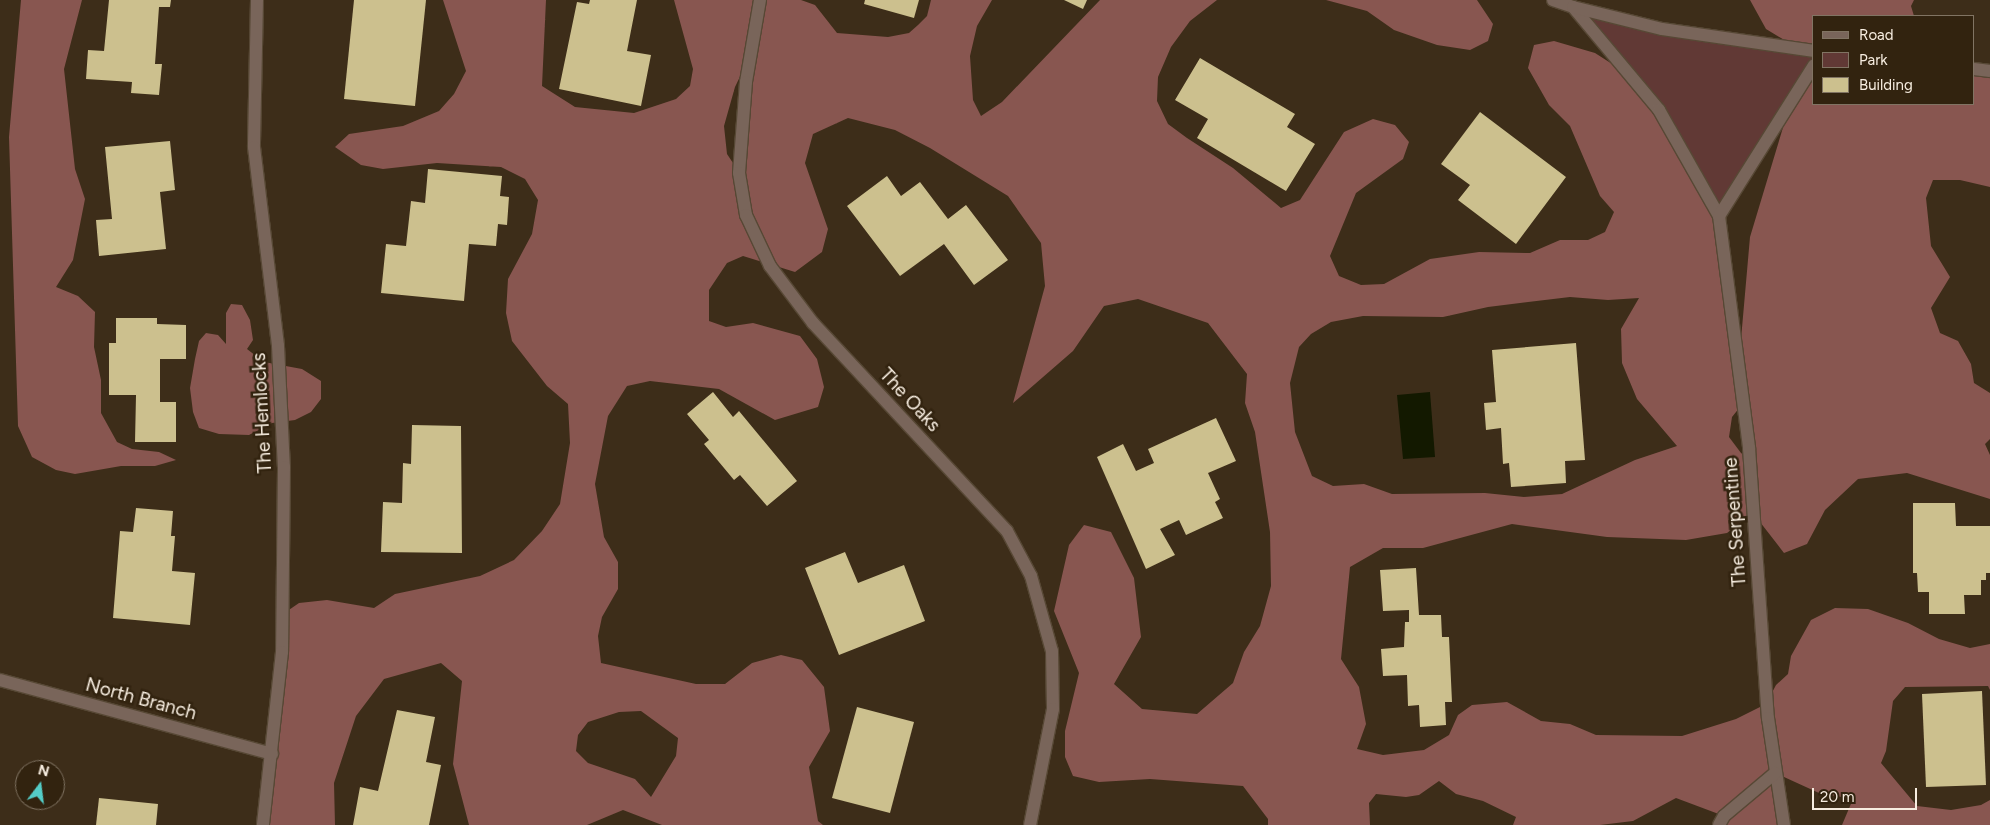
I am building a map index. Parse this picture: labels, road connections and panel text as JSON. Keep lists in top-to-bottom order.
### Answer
{
  "streets": {
    "street": [
      "The Oaks",
      "The Hemlocks",
      "The Serpentine",
      "North Branch"
    ]
  },
  "crossings": [
    ["The Hemlocks", "North Branch"]
  ],
  "legend": ["Road", "Park", "Building"],
  "scale_bar": "20 m",
  "north": "top"
}
